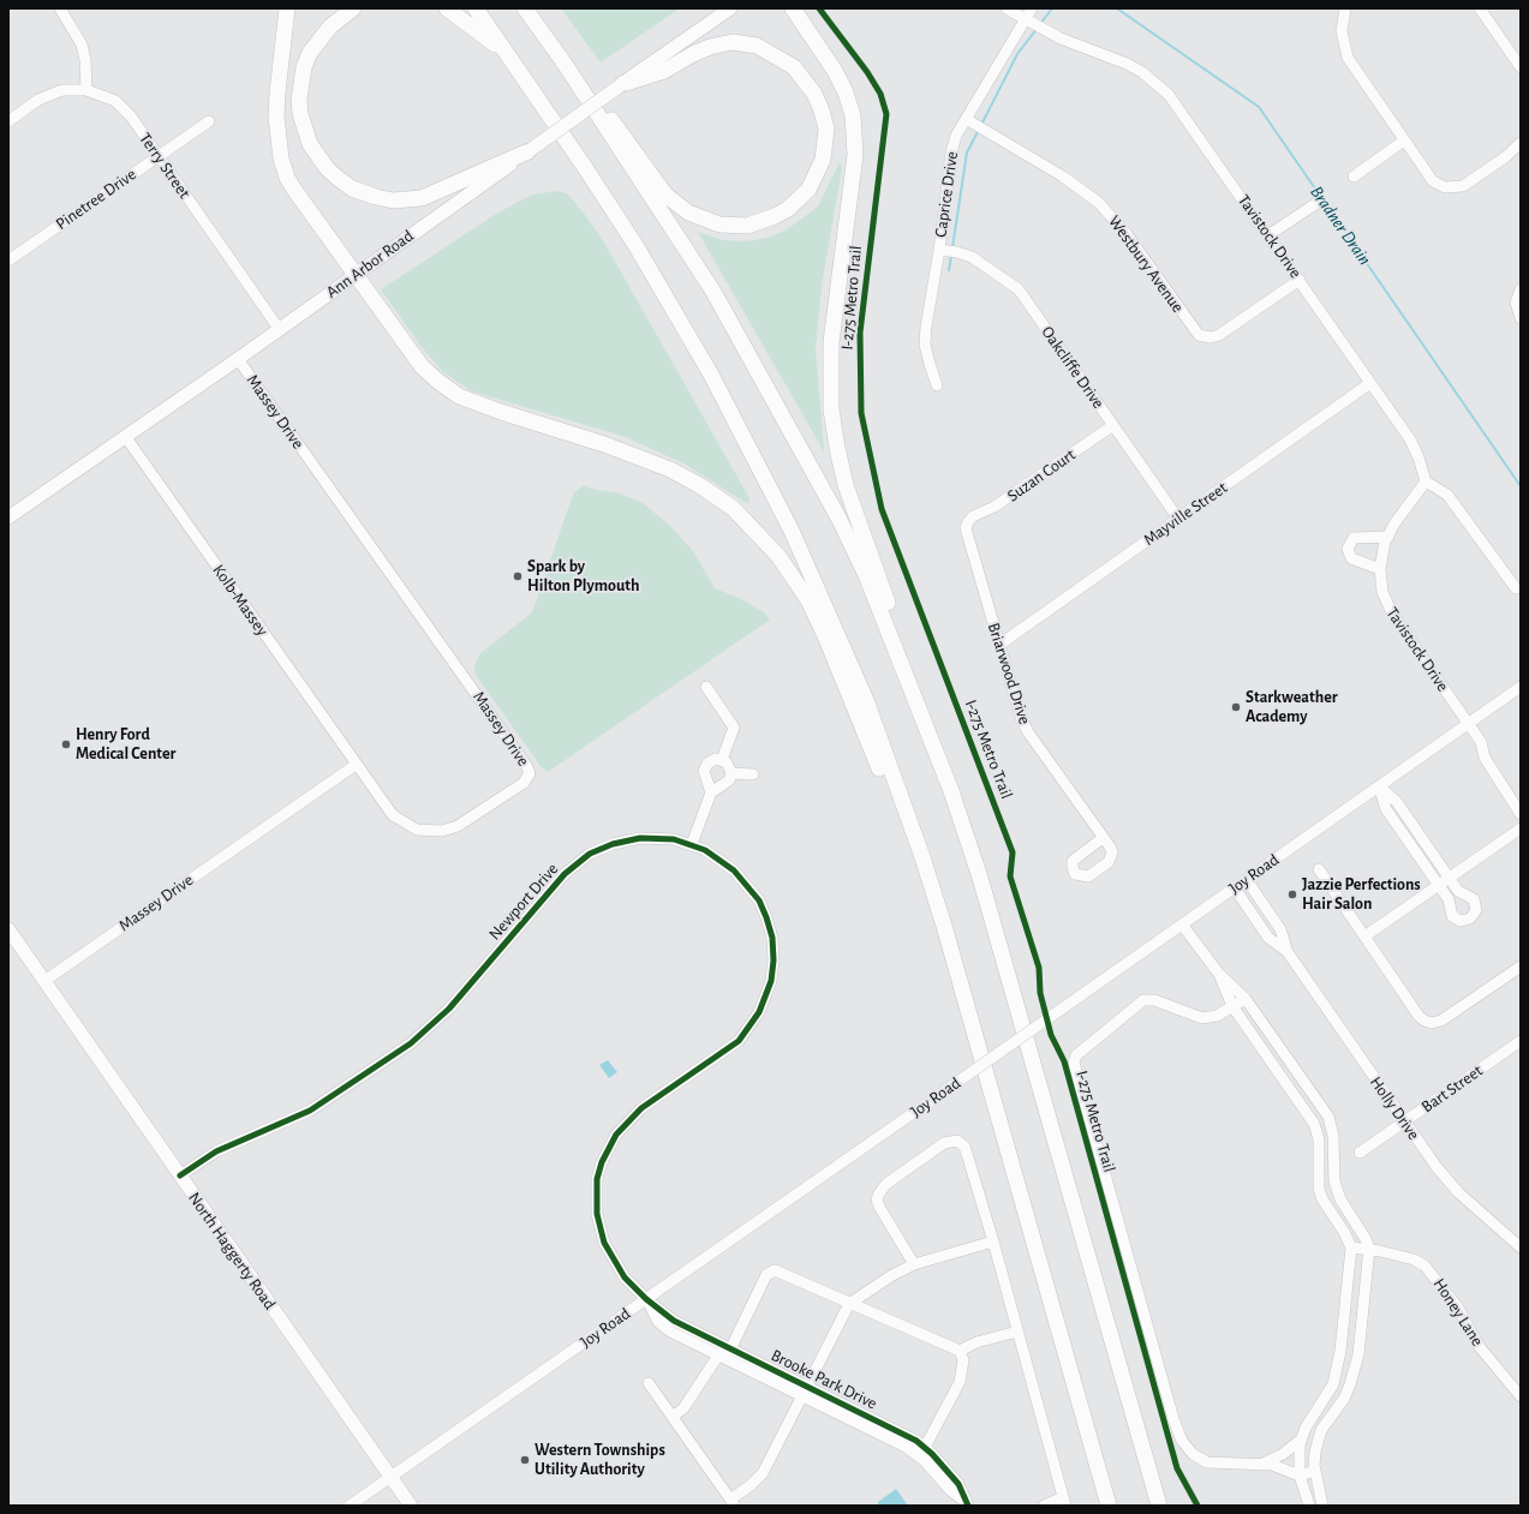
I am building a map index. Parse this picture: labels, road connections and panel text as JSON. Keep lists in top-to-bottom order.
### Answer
{
  "streets": {
    "main road": ["Ann Arbor Road", "North Haggerty Road"],
    "street": [
      "Terry Street",
      "Caprice Drive",
      "Pinetree Drive",
      "Tavistock Drive",
      "Westbury Avenue",
      "Oakcliffe Drive",
      "Massey Drive",
      "Suzan Court",
      "Mayville Street",
      "Kolb-Massey",
      "Briarwood Drive",
      "Joy Road",
      "Newport Drive",
      "Bart Street",
      "Holly Drive",
      "Honey Lane",
      "Brooke Park Drive"
    ],
    "cycle path": ["I-275 Metro Trail"]
  },
  "crossings": [
    ["Terry Street", "Pinetree Drive"],
    ["Terry Street", "Ann Arbor Road"],
    ["Caprice Drive", "Tavistock Drive"],
    ["Caprice Drive", "Westbury Avenue"],
    ["Caprice Drive", "Oakcliffe Drive"],
    ["Tavistock Drive", "Westbury Avenue"],
    ["Tavistock Drive", "Mayville Street"],
    ["Tavistock Drive", "Joy Road"],
    ["Ann Arbor Road", "Massey Drive"],
    ["Ann Arbor Road", "Kolb-Massey"],
    ["Oakcliffe Drive", "Suzan Court"],
    ["Oakcliffe Drive", "Mayville Street"],
    ["Massey Drive", "Kolb-Massey"],
    ["Massey Drive", "North Haggerty Road"],
    ["Suzan Court", "Briarwood Drive"],
    ["Mayville Street", "Briarwood Drive"],
    ["Joy Road", "Newport Drive"],
    ["Joy Road", "Holly Drive"],
    ["Joy Road", "North Haggerty Road"],
    ["Joy Road", "Brooke Park Drive"],
    ["Newport Drive", "North Haggerty Road"],
    ["Newport Drive", "Brooke Park Drive"],
    ["Bart Street", "Holly Drive"]
  ],
  "water": ["Bradner Drain"],
  "places": [
    "Spark by Hilton Plymouth",
    "Starkweather Academy",
    "Henry Ford Medical Center",
    "Jazzie Perfections Hair Salon",
    "Western Townships Utility Authority"
  ]
}
